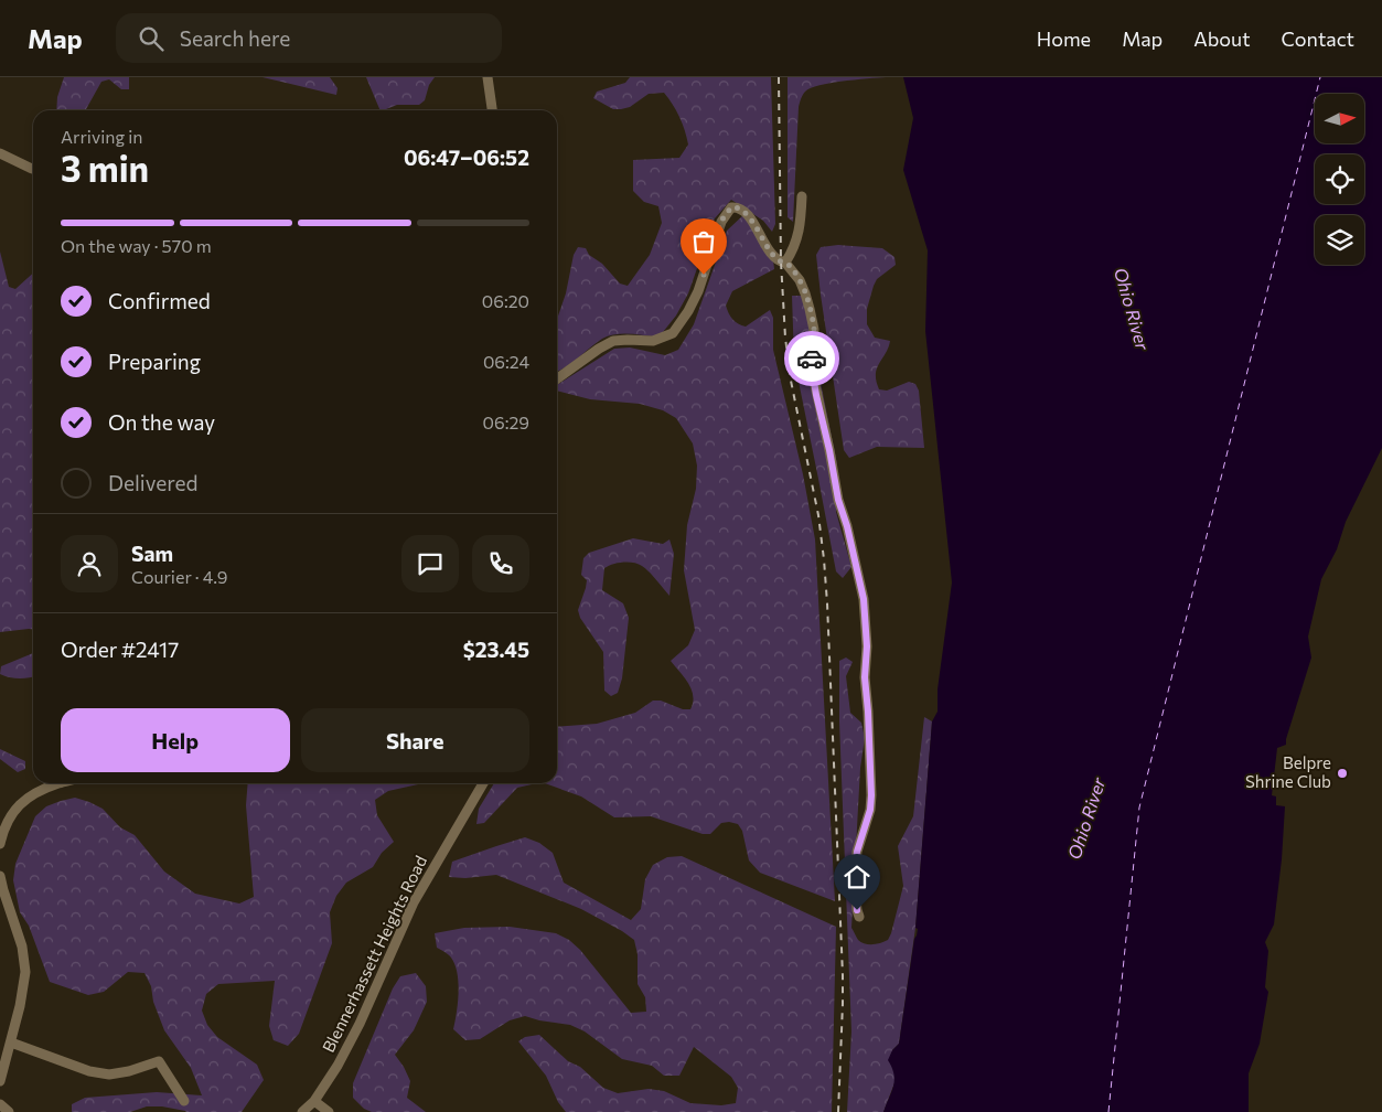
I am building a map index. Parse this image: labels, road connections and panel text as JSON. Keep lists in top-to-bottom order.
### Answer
{
  "streets": {
    "street": ["Blennerhassett Heights Road"]
  },
  "water": ["Ohio River"],
  "places": ["Belpre Shrine Club"],
  "north": "right",
  "page": {
    "header": "Map",
    "search": "Search here",
    "nav": [
      "Home",
      "Map",
      "About",
      "Contact"
    ],
    "heading": ["3 min", "Arriving in", "06:47–06:52"],
    "panel": [
      "Sam",
      "Courier · 4.9",
      "Order #2417",
      "$23.45"
    ],
    "bar": "On the way · 570 m",
    "list": [
      ["Confirmed", "06:20"],
      ["Preparing", "06:24"],
      ["On the way", "06:29"],
      "Delivered"
    ],
    "buttons": ["Help", "Share"]
  }
}
